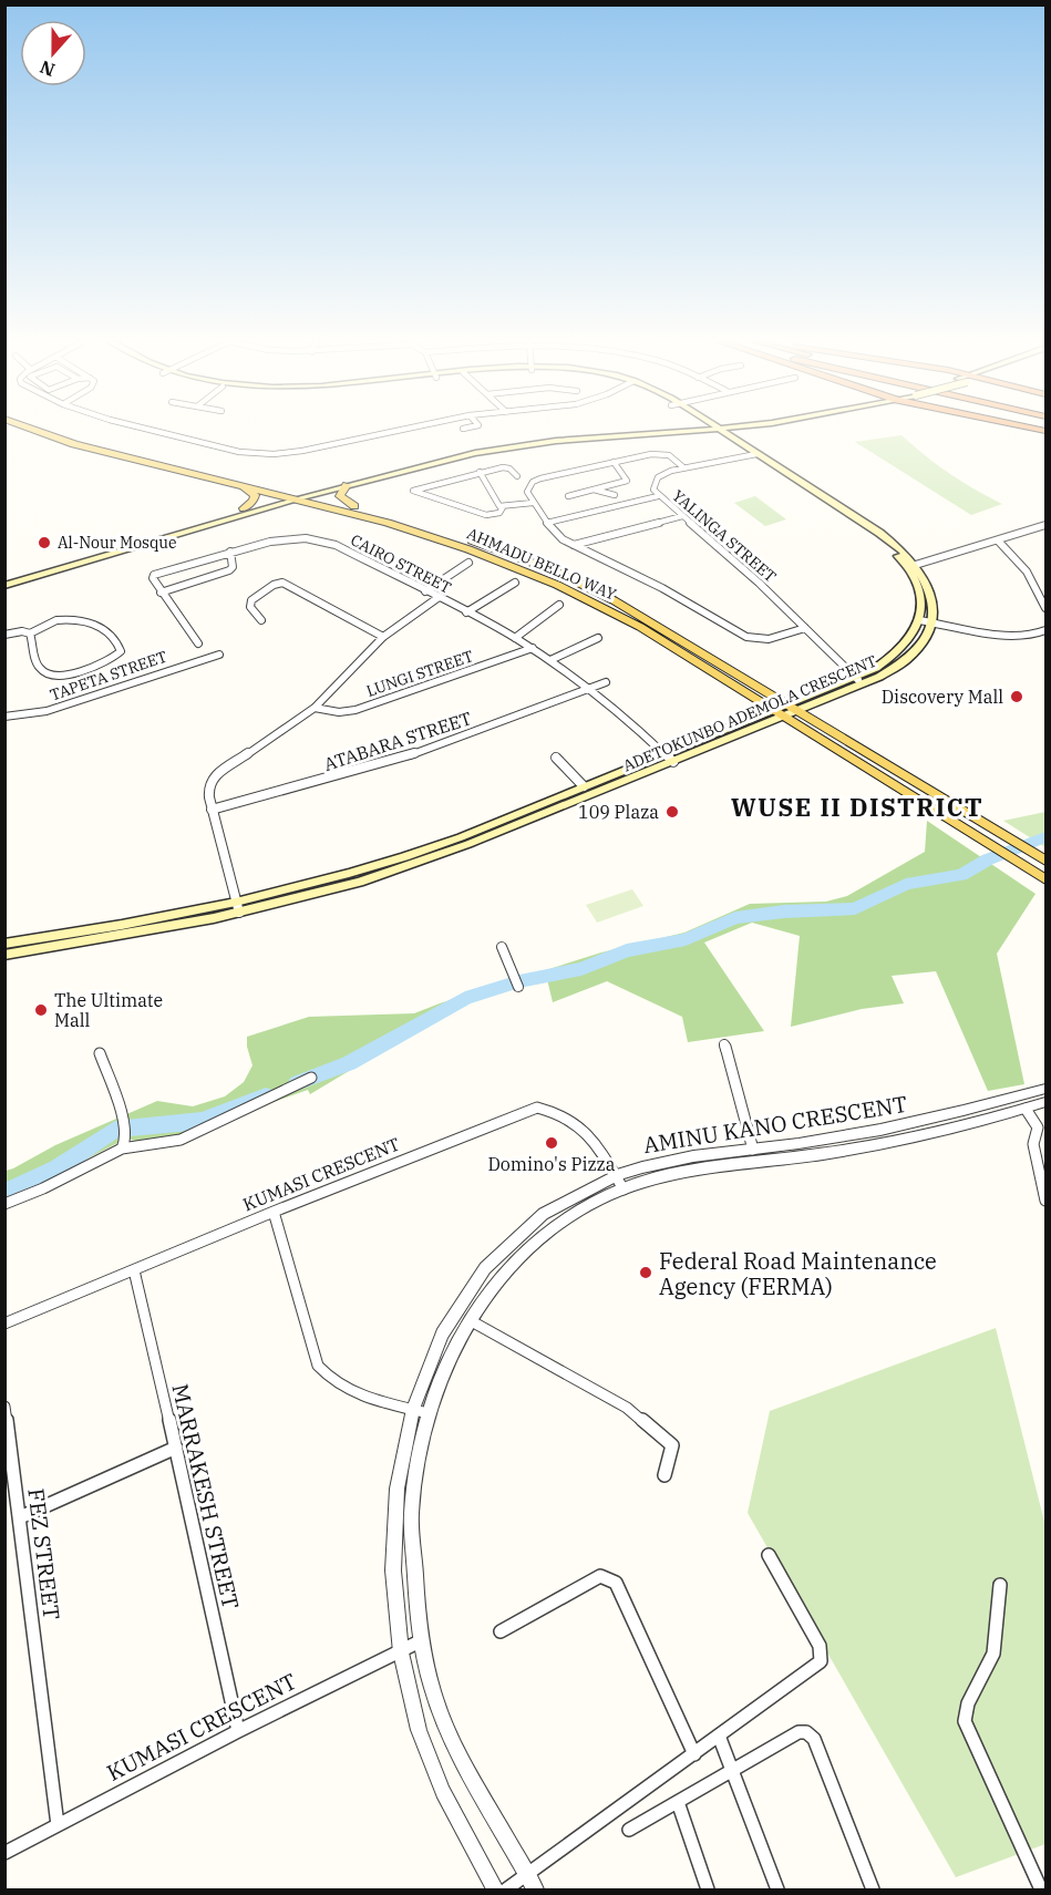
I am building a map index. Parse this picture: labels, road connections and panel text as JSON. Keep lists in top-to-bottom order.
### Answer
{
  "streets": {
    "main road": ["AHMADU BELLO WAY", "ADETOKUNBO ADEMOLA CRESCENT"],
    "street": [
      "YALINGA STREET",
      "CAIRO STREET",
      "LUNGI STREET",
      "TAPETA STREET",
      "ATABARA STREET",
      "AMINU KANO CRESCENT",
      "KUMASI CRESCENT",
      "MARRAKESH STREET",
      "FEZ STREET"
    ]
  },
  "crossings": [
    ["YALINGA STREET", "ADETOKUNBO ADEMOLA CRESCENT"],
    ["CAIRO STREET", "LUNGI STREET"],
    ["CAIRO STREET", "ADETOKUNBO ADEMOLA CRESCENT"],
    ["CAIRO STREET", "ATABARA STREET"],
    ["AHMADU BELLO WAY", "ADETOKUNBO ADEMOLA CRESCENT"],
    ["AMINU KANO CRESCENT", "KUMASI CRESCENT"],
    ["KUMASI CRESCENT", "MARRAKESH STREET"],
    ["KUMASI CRESCENT", "FEZ STREET"]
  ],
  "districts": ["WUSE II DISTRICT"],
  "places": [
    "Al-Nour Mosque",
    "Discovery Mall",
    "109 Plaza",
    "The Ultimate Mall",
    "Domino's Pizza",
    "Federal Road Maintenance Agency (FERMA)"
  ],
  "north": "bottom"
}
